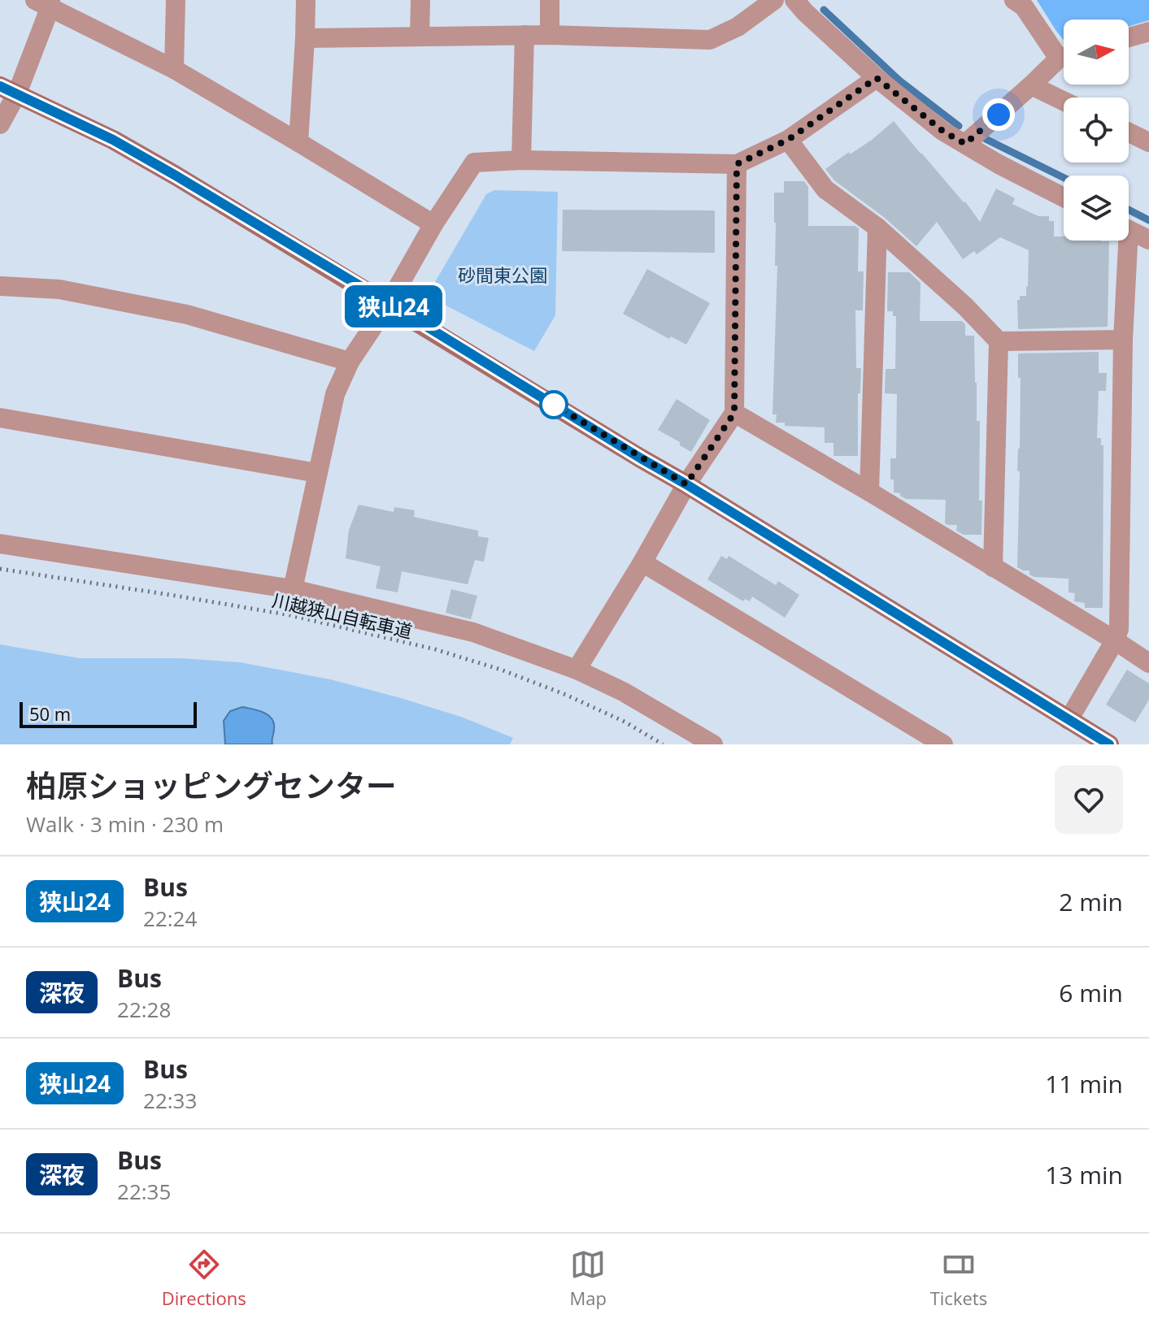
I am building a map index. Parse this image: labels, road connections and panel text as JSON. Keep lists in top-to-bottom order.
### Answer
{
  "streets": {
    "path": ["川越狭山自転車道"]
  },
  "parks": ["砂間東公園"],
  "lines": ["bus line 狭山24"],
  "scale_bar": "50 m",
  "north": "right",
  "page": {
    "on_map": "狭山24",
    "scale": "50 m",
    "heading": ["柏原ショッピングセンター", "Walk · 3 min · 230 m"],
    "list": [
      {
        "mark": "狭山24",
        "name": "Bus",
        "note": "22:24",
        "value": "2 min"
      },
      {
        "mark": "深夜",
        "name": "Bus",
        "note": "22:28",
        "value": "6 min"
      },
      {
        "mark": "狭山24",
        "name": "Bus",
        "note": "22:33",
        "value": "11 min"
      },
      {
        "mark": "深夜",
        "name": "Bus",
        "note": "22:35",
        "value": "13 min"
      }
    ],
    "tabs": ["Directions", "Map", "Tickets"]
  }
}
